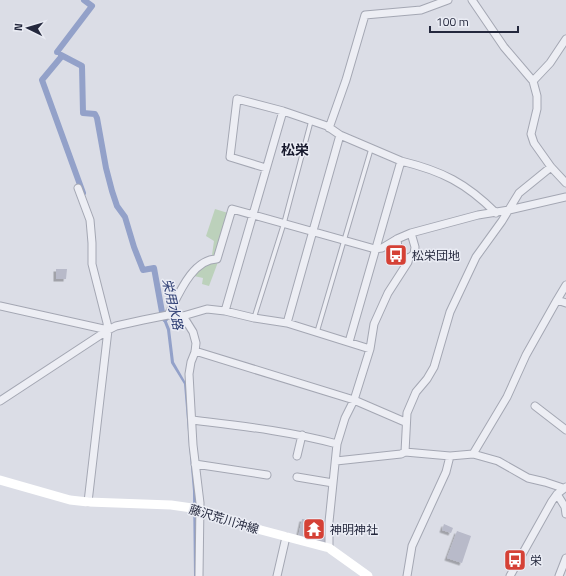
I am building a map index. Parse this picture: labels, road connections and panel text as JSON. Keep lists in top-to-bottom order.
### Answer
{
  "streets": {
    "main road": ["藤沢荒川沖線"]
  },
  "districts": ["松栄"],
  "water": ["栄用水路"],
  "places": {
    "bus stop": ["松栄団地", "栄"],
    "temple": ["神明神社"]
  },
  "scale_bar": "100 m",
  "north": "left"
}
